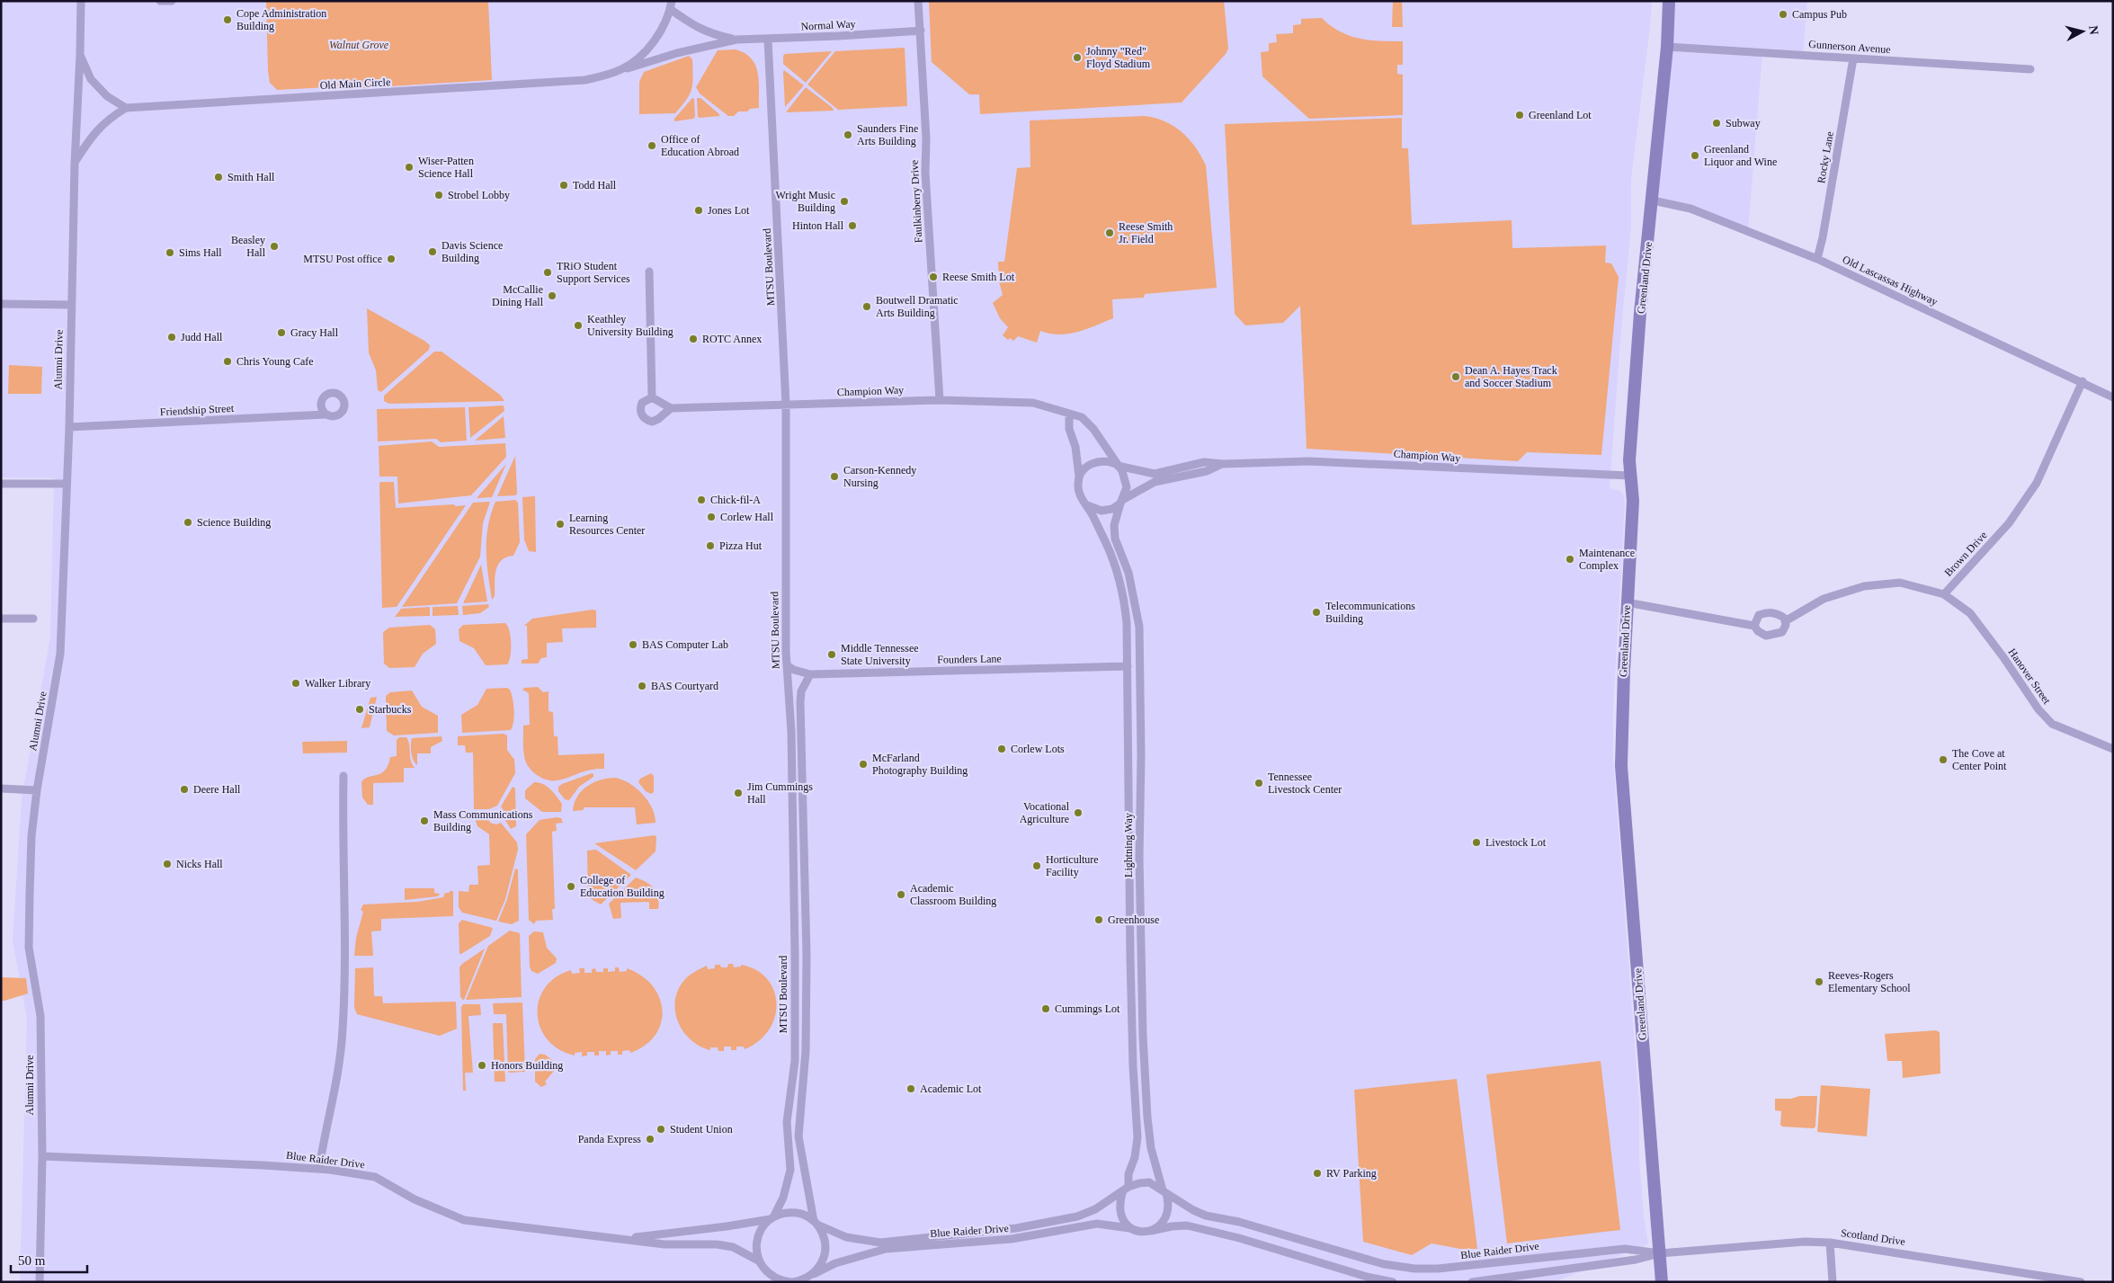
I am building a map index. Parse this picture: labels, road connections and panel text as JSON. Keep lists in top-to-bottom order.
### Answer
{
  "streets": {
    "street": [
      "Normal Way",
      "Gunnerson Avenue",
      "Old Main Circle",
      "Rocky Lane",
      "Faulkinberry Drive",
      "MTSU Boulevard",
      "Greenland Drive",
      "Old Lascassas Highway",
      "Alumni Drive",
      "Champion Way",
      "Friendship Street",
      "Brown Drive",
      "Founders Lane",
      "Hanover Street",
      "Lightning Way",
      "Blue Raider Drive",
      "Scotland Drive"
    ]
  },
  "crossings": [
    ["Normal Way", "Old Main Circle"],
    ["Normal Way", "Faulkinberry Drive"],
    ["Normal Way", "MTSU Boulevard"],
    ["Gunnerson Avenue", "Rocky Lane"],
    ["Gunnerson Avenue", "Greenland Drive"],
    ["Old Main Circle", "Alumni Drive"],
    ["Rocky Lane", "Old Lascassas Highway"],
    ["Faulkinberry Drive", "Champion Way"],
    ["MTSU Boulevard", "Champion Way"],
    ["MTSU Boulevard", "Founders Lane"],
    ["MTSU Boulevard", "Blue Raider Drive"],
    ["Greenland Drive", "Old Lascassas Highway"],
    ["Greenland Drive", "Champion Way"],
    ["Greenland Drive", "Blue Raider Drive"],
    ["Greenland Drive", "Scotland Drive"],
    ["Old Lascassas Highway", "Brown Drive"],
    ["Alumni Drive", "Friendship Street"],
    ["Alumni Drive", "Blue Raider Drive"],
    ["Champion Way", "Lightning Way"],
    ["Brown Drive", "Hanover Street"],
    ["Founders Lane", "Lightning Way"],
    ["Lightning Way", "Blue Raider Drive"],
    ["Blue Raider Drive", "Scotland Drive"]
  ],
  "parks": ["Walnut Grove"],
  "places": [
    "Campus Pub",
    "Cope Administration Building",
    "Johnny \"Red\" Floyd Stadium",
    "Greenland Lot",
    "Subway",
    "Saunders Fine Arts Building",
    "Office of Education Abroad",
    "Greenland Liquor and Wine",
    "Wiser-Patten Science Hall",
    "Smith Hall",
    "Todd Hall",
    "Strobel Lobby",
    "Wright Music Building",
    "Jones Lot",
    "Hinton Hall",
    "Reese Smith Jr. Field",
    "Beasley Hall",
    "Davis Science Building",
    "Sims Hall",
    "MTSU Post office",
    "TRiO Student Support Services",
    "Reese Smith Lot",
    "McCallie Dining Hall",
    "Boutwell Dramatic Arts Building",
    "Keathley University Building",
    "Gracy Hall",
    "Judd Hall",
    "ROTC Annex",
    "Chris Young Cafe",
    "Dean A. Hayes Track and Soccer Stadium",
    "Carson-Kennedy Nursing",
    "Chick-fil-A",
    "Corlew Hall",
    "Science Building",
    "Learning Resources Center",
    "Pizza Hut",
    "Maintenance Complex",
    "Telecommunications Building",
    "BAS Computer Lab",
    "Middle Tennessee State University",
    "Walker Library",
    "BAS Courtyard",
    "Starbucks",
    "Corlew Lots",
    "The Cove at Center Point",
    "McFarland Photography Building",
    "Tennessee Livestock Center",
    "Deere Hall",
    "Jim Cummings Hall",
    "Vocational Agriculture",
    "Mass Communications Building",
    "Livestock Lot",
    "Nicks Hall",
    "Horticulture Facility",
    "College of Education Building",
    "Academic Classroom Building",
    "Greenhouse",
    "Reeves-Rogers Elementary School",
    "Cummings Lot",
    "Honors Building",
    "Academic Lot",
    "Student Union",
    "Panda Express",
    "RV Parking"
  ],
  "scale_bar": "50 m",
  "north": "right"
}
